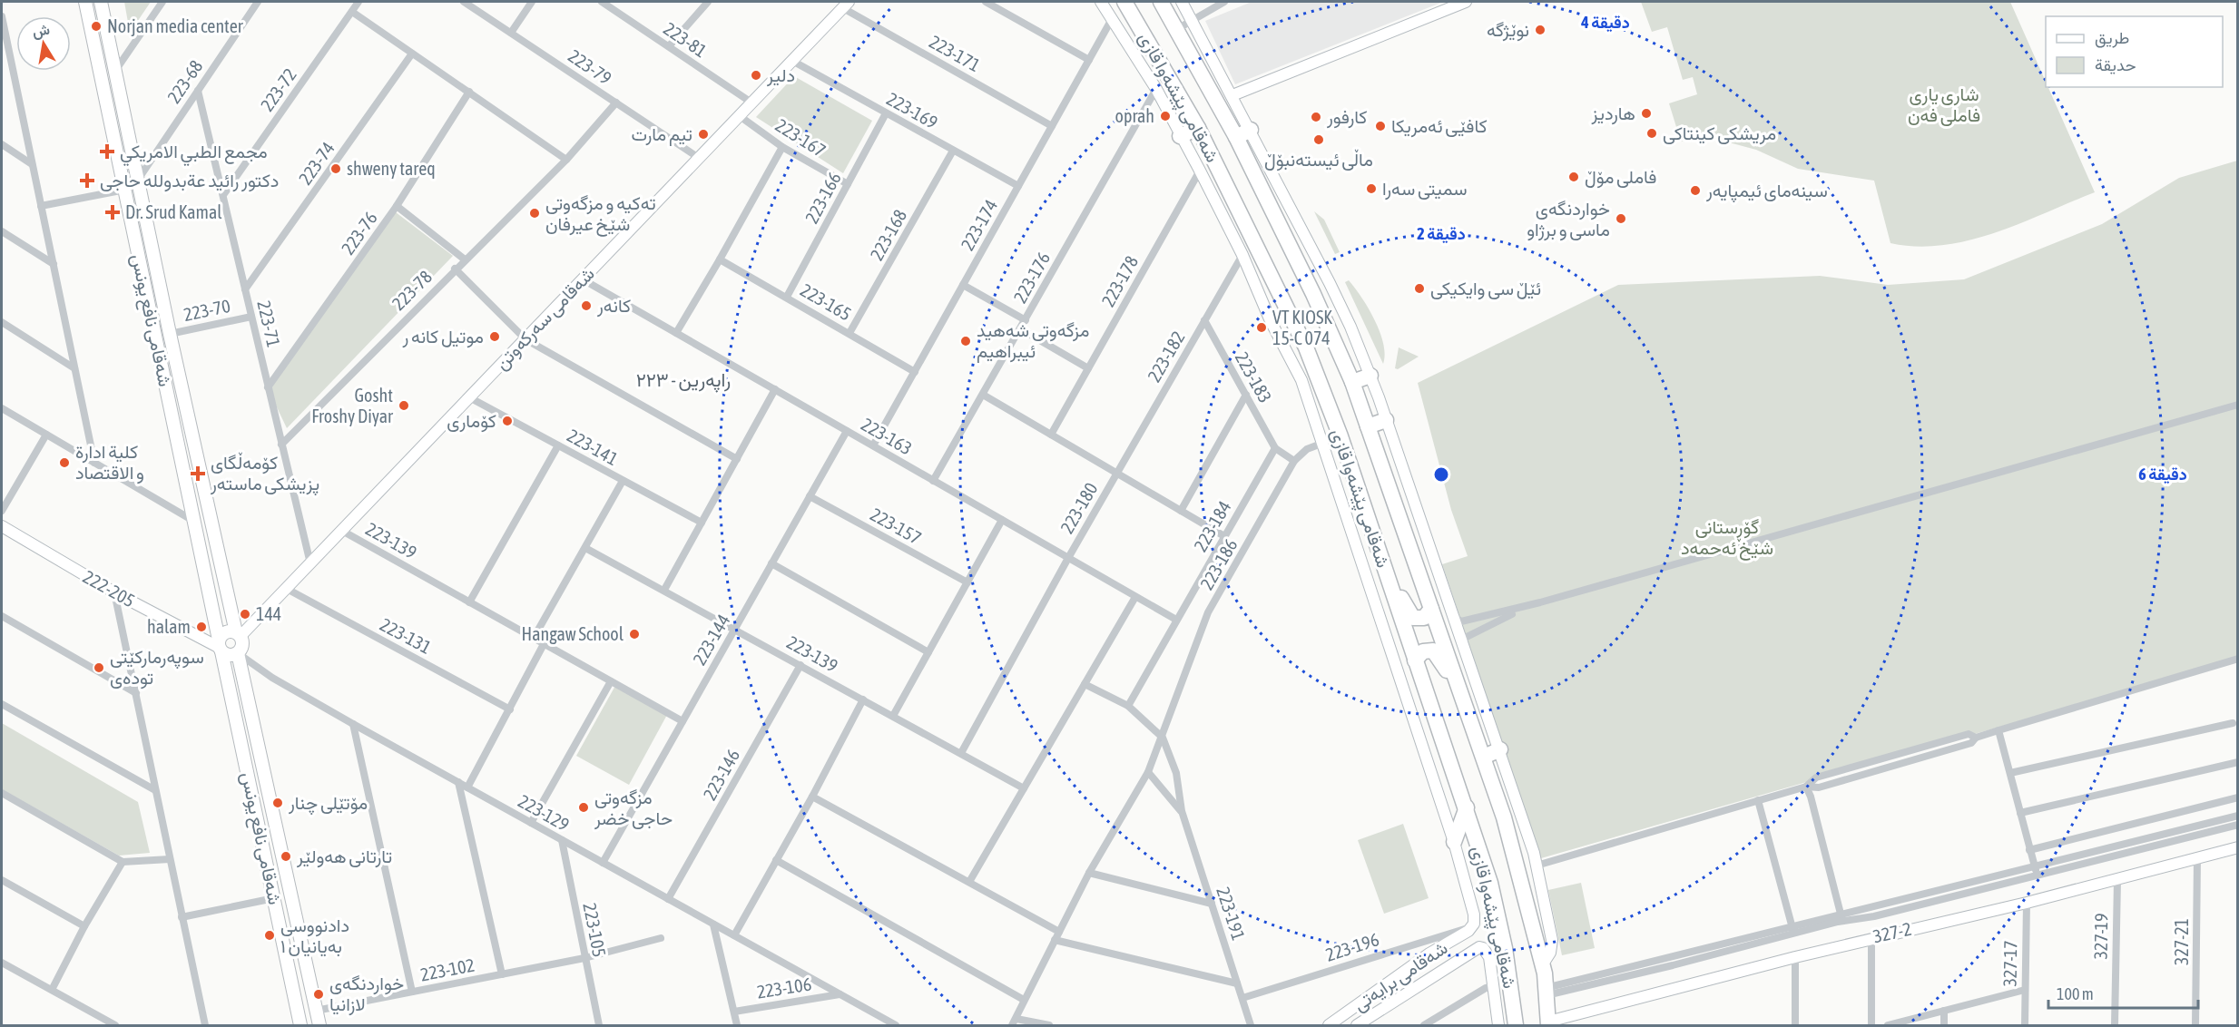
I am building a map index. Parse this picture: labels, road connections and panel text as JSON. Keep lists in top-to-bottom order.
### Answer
{
  "streets": {
    "highway": ["شەقامی پێشەوا قازی"],
    "main road": ["شەقامی نافع یونس"],
    "street": [
      "223-81",
      "223-171",
      "223-79",
      "223-68",
      "223-72",
      "223-169",
      "223-167",
      "223-74",
      "223-166",
      "223-174",
      "223-76",
      "223-168",
      "223-176",
      "223-178",
      "223-78",
      "223-165",
      "223-70",
      "شەقامی سەرکەوتن",
      "223-71",
      "223-182",
      "223-183",
      "223-163",
      "223-141",
      "223-180",
      "223-157",
      "223-184",
      "223-139",
      "223-186",
      "222-205",
      "223-131",
      "223-144",
      "223-146",
      "223-129",
      "223-191",
      "223-105",
      "327-2",
      "327-19",
      "327-21",
      "223-196",
      "327-17",
      "223-102",
      "شەقامی برایەتی",
      "223-106"
    ]
  },
  "crossings": [
    ["223-81", "شەقامی سەرکەوتن"],
    ["223-171", "223-174"],
    ["223-171", "شەقامی سەرکەوتن"],
    ["223-79", "223-78"],
    ["223-79", "شەقامی سەرکەوتن"],
    ["223-68", "شەقامی نافع یونس"],
    ["223-68", "223-71"],
    ["223-72", "223-71"],
    ["شەقامی پێشەوا قازی", "223-186"],
    ["شەقامی پێشەوا قازی", "327-2"],
    ["223-169", "223-166"],
    ["223-169", "223-174"],
    ["223-169", "223-168"],
    ["223-169", "شەقامی سەرکەوتن"],
    ["223-167", "223-166"],
    ["223-167", "شەقامی سەرکەوتن"],
    ["223-74", "223-71"],
    ["223-166", "223-165"],
    ["223-174", "223-165"],
    ["223-174", "223-163"],
    ["223-76", "223-71"],
    ["223-168", "223-165"],
    ["223-176", "223-163"],
    ["223-78", "223-71"],
    ["223-70", "شەقامی نافع یونس"],
    ["223-70", "223-71"],
    ["شەقامی سەرکەوتن", "شەقامی نافع یونس"],
    ["شەقامی سەرکەوتن", "223-71"],
    ["شەقامی سەرکەوتن", "223-163"],
    ["شەقامی سەرکەوتن", "223-141"],
    ["شەقامی سەرکەوتن", "223-139"],
    ["شەقامی سەرکەوتن", "222-205"],
    ["شەقامی سەرکەوتن", "223-131"],
    ["شەقامی سەرکەوتن", "223-129"],
    ["شەقامی نافع یونس", "222-205"],
    ["شەقامی نافع یونس", "223-129"],
    ["شەقامی نافع یونس", "223-102"],
    ["223-182", "223-183"],
    ["223-182", "223-180"],
    ["223-183", "223-184"],
    ["223-163", "223-180"],
    ["223-163", "223-184"],
    ["223-163", "223-144"],
    ["223-180", "223-139"],
    ["223-157", "223-144"],
    ["223-139", "223-144"],
    ["223-139", "223-146"],
    ["222-205", "223-129"],
    ["223-144", "223-129"],
    ["223-146", "223-129"],
    ["223-129", "223-105"],
    ["223-129", "223-106"],
    ["223-191", "223-196"],
    ["223-105", "223-102"],
    ["327-2", "327-19"],
    ["327-2", "327-21"],
    ["327-2", "327-17"],
    ["223-196", "شەقامی برایەتی"]
  ],
  "districts": ["راپەرین - ٢٢٣"],
  "parks": ["شاری یاری فاملی فەن", "گۆڕستانی شێخ ئەحمەد"],
  "places": {
    "other": [
      "Norjan media center",
      "نوێژگە",
      "دلير",
      "هاردیز",
      "oprah",
      "کارفور",
      "کافێی ئەمریکا",
      "مریشکی کینتاکی",
      "تیم مارت",
      "ماڵی ئیستەنبۆڵ",
      "shweny tareq",
      "فاملی مۆڵ",
      "سمیتی سەرا",
      "سینەمای ئیمپایەر",
      "تەکیە و مزگەوتی شێخ عیرفان",
      "خواردنگەی ماسی و برژاو",
      "ئێڵ سی وایکیکی",
      "کانەر",
      "VT KIOSK 15-C 074",
      "موتيل كانه ر",
      "مزگەوتی شەهید ئیبراهیم",
      "Gosht Froshy Diyar",
      "كۆماری",
      "كلية ادارة و الاقتصاد",
      "144",
      "halam",
      "Hangaw School",
      "سوپەرمارکێتی تودەی",
      "مۆتێلی چنار",
      "مزگه‌وتی حاجی خضر",
      "تارتانی هەولێر",
      "دادنووسی بەیانیان ١",
      "خواردنگەی لازانیا"
    ],
    "health": [
      "مجمع الطبي الامريكي",
      "دكتور رائيد عةبدولله حاجى",
      "Dr. Srud Kamal",
      "کۆمەڵگای پزیشکی ماستەر"
    ]
  },
  "legend": ["طريق", "حديقة"],
  "scale_bar": "100 m",
  "north": "top",
  "rings": ["4 دقيقة", "2 دقيقة", "6 دقيقة"]
}
